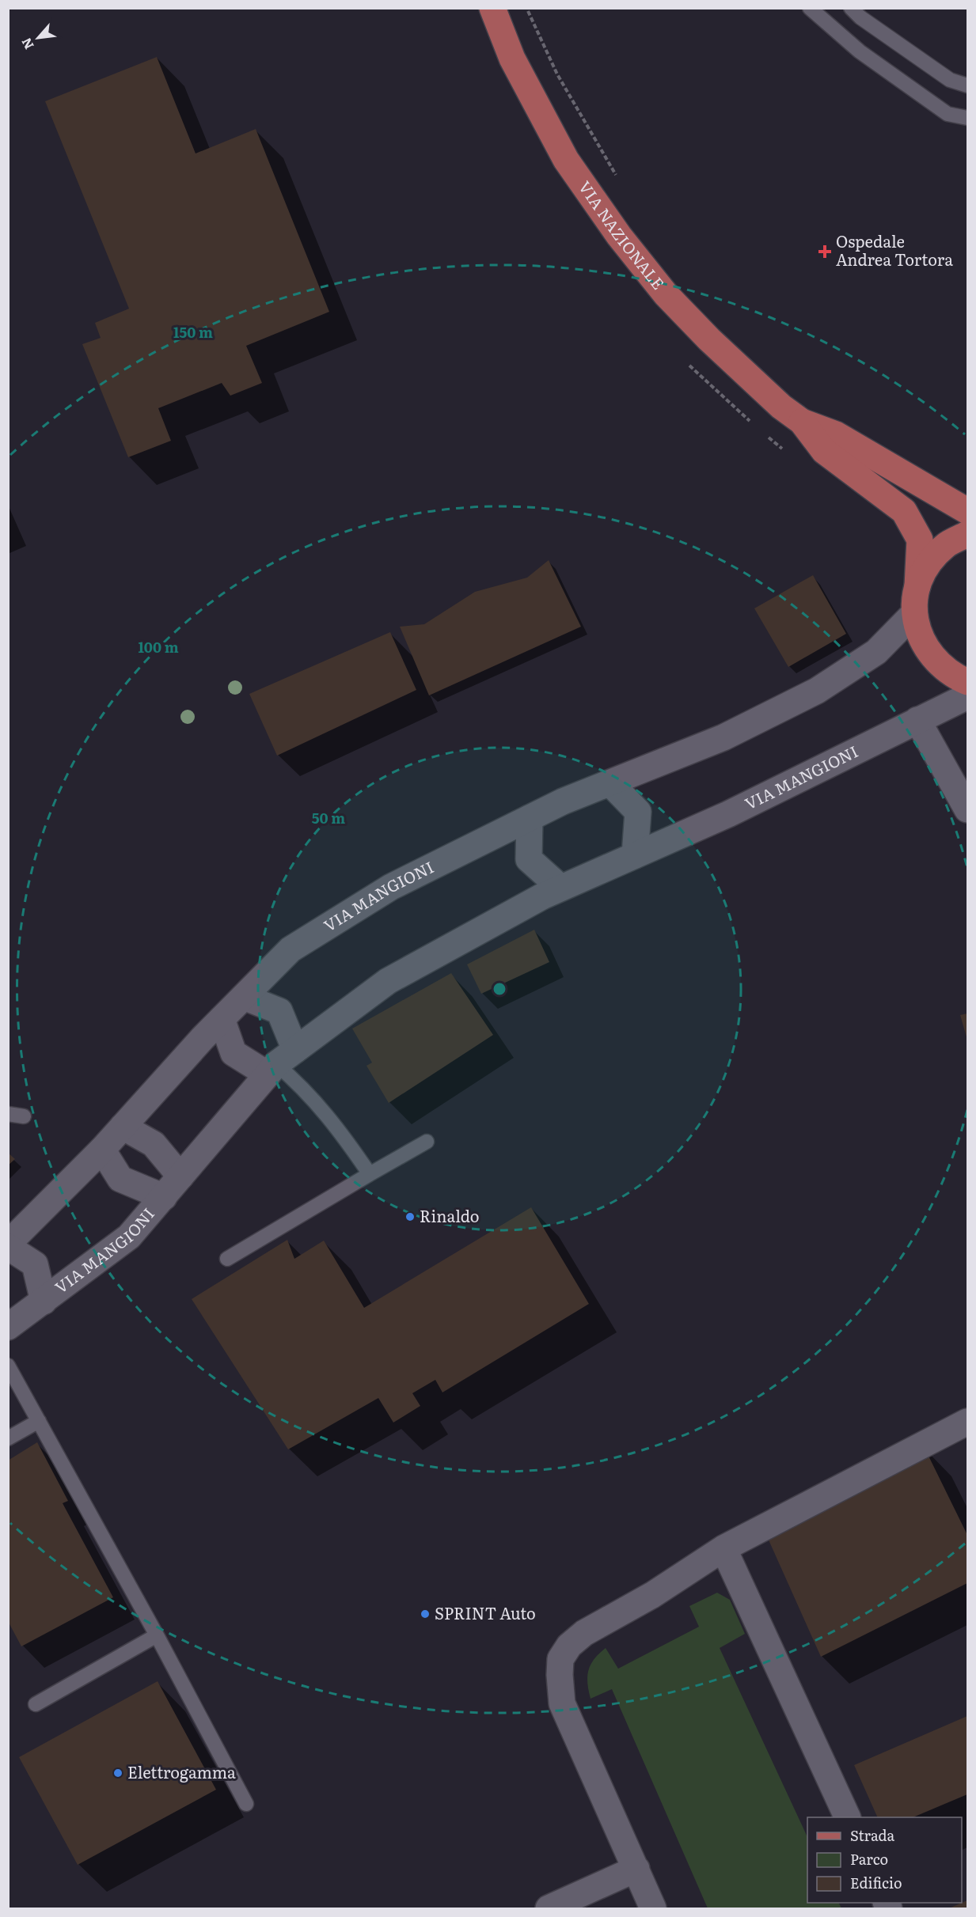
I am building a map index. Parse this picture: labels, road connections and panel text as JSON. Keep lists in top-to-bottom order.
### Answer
{
  "streets": {
    "main road": ["VIA NAZIONALE"],
    "street": ["VIA MANGIONI"]
  },
  "crossings": [
    ["VIA NAZIONALE", "VIA MANGIONI"]
  ],
  "places": {
    "health": ["Ospedale Andrea Tortora"],
    "other": ["Rinaldo", "SPRINT Auto", "Elettrogamma"]
  },
  "legend": ["Strada", "Parco", "Edificio"],
  "north": "bottom left",
  "rings": ["150 m", "100 m", "50 m"]
}
